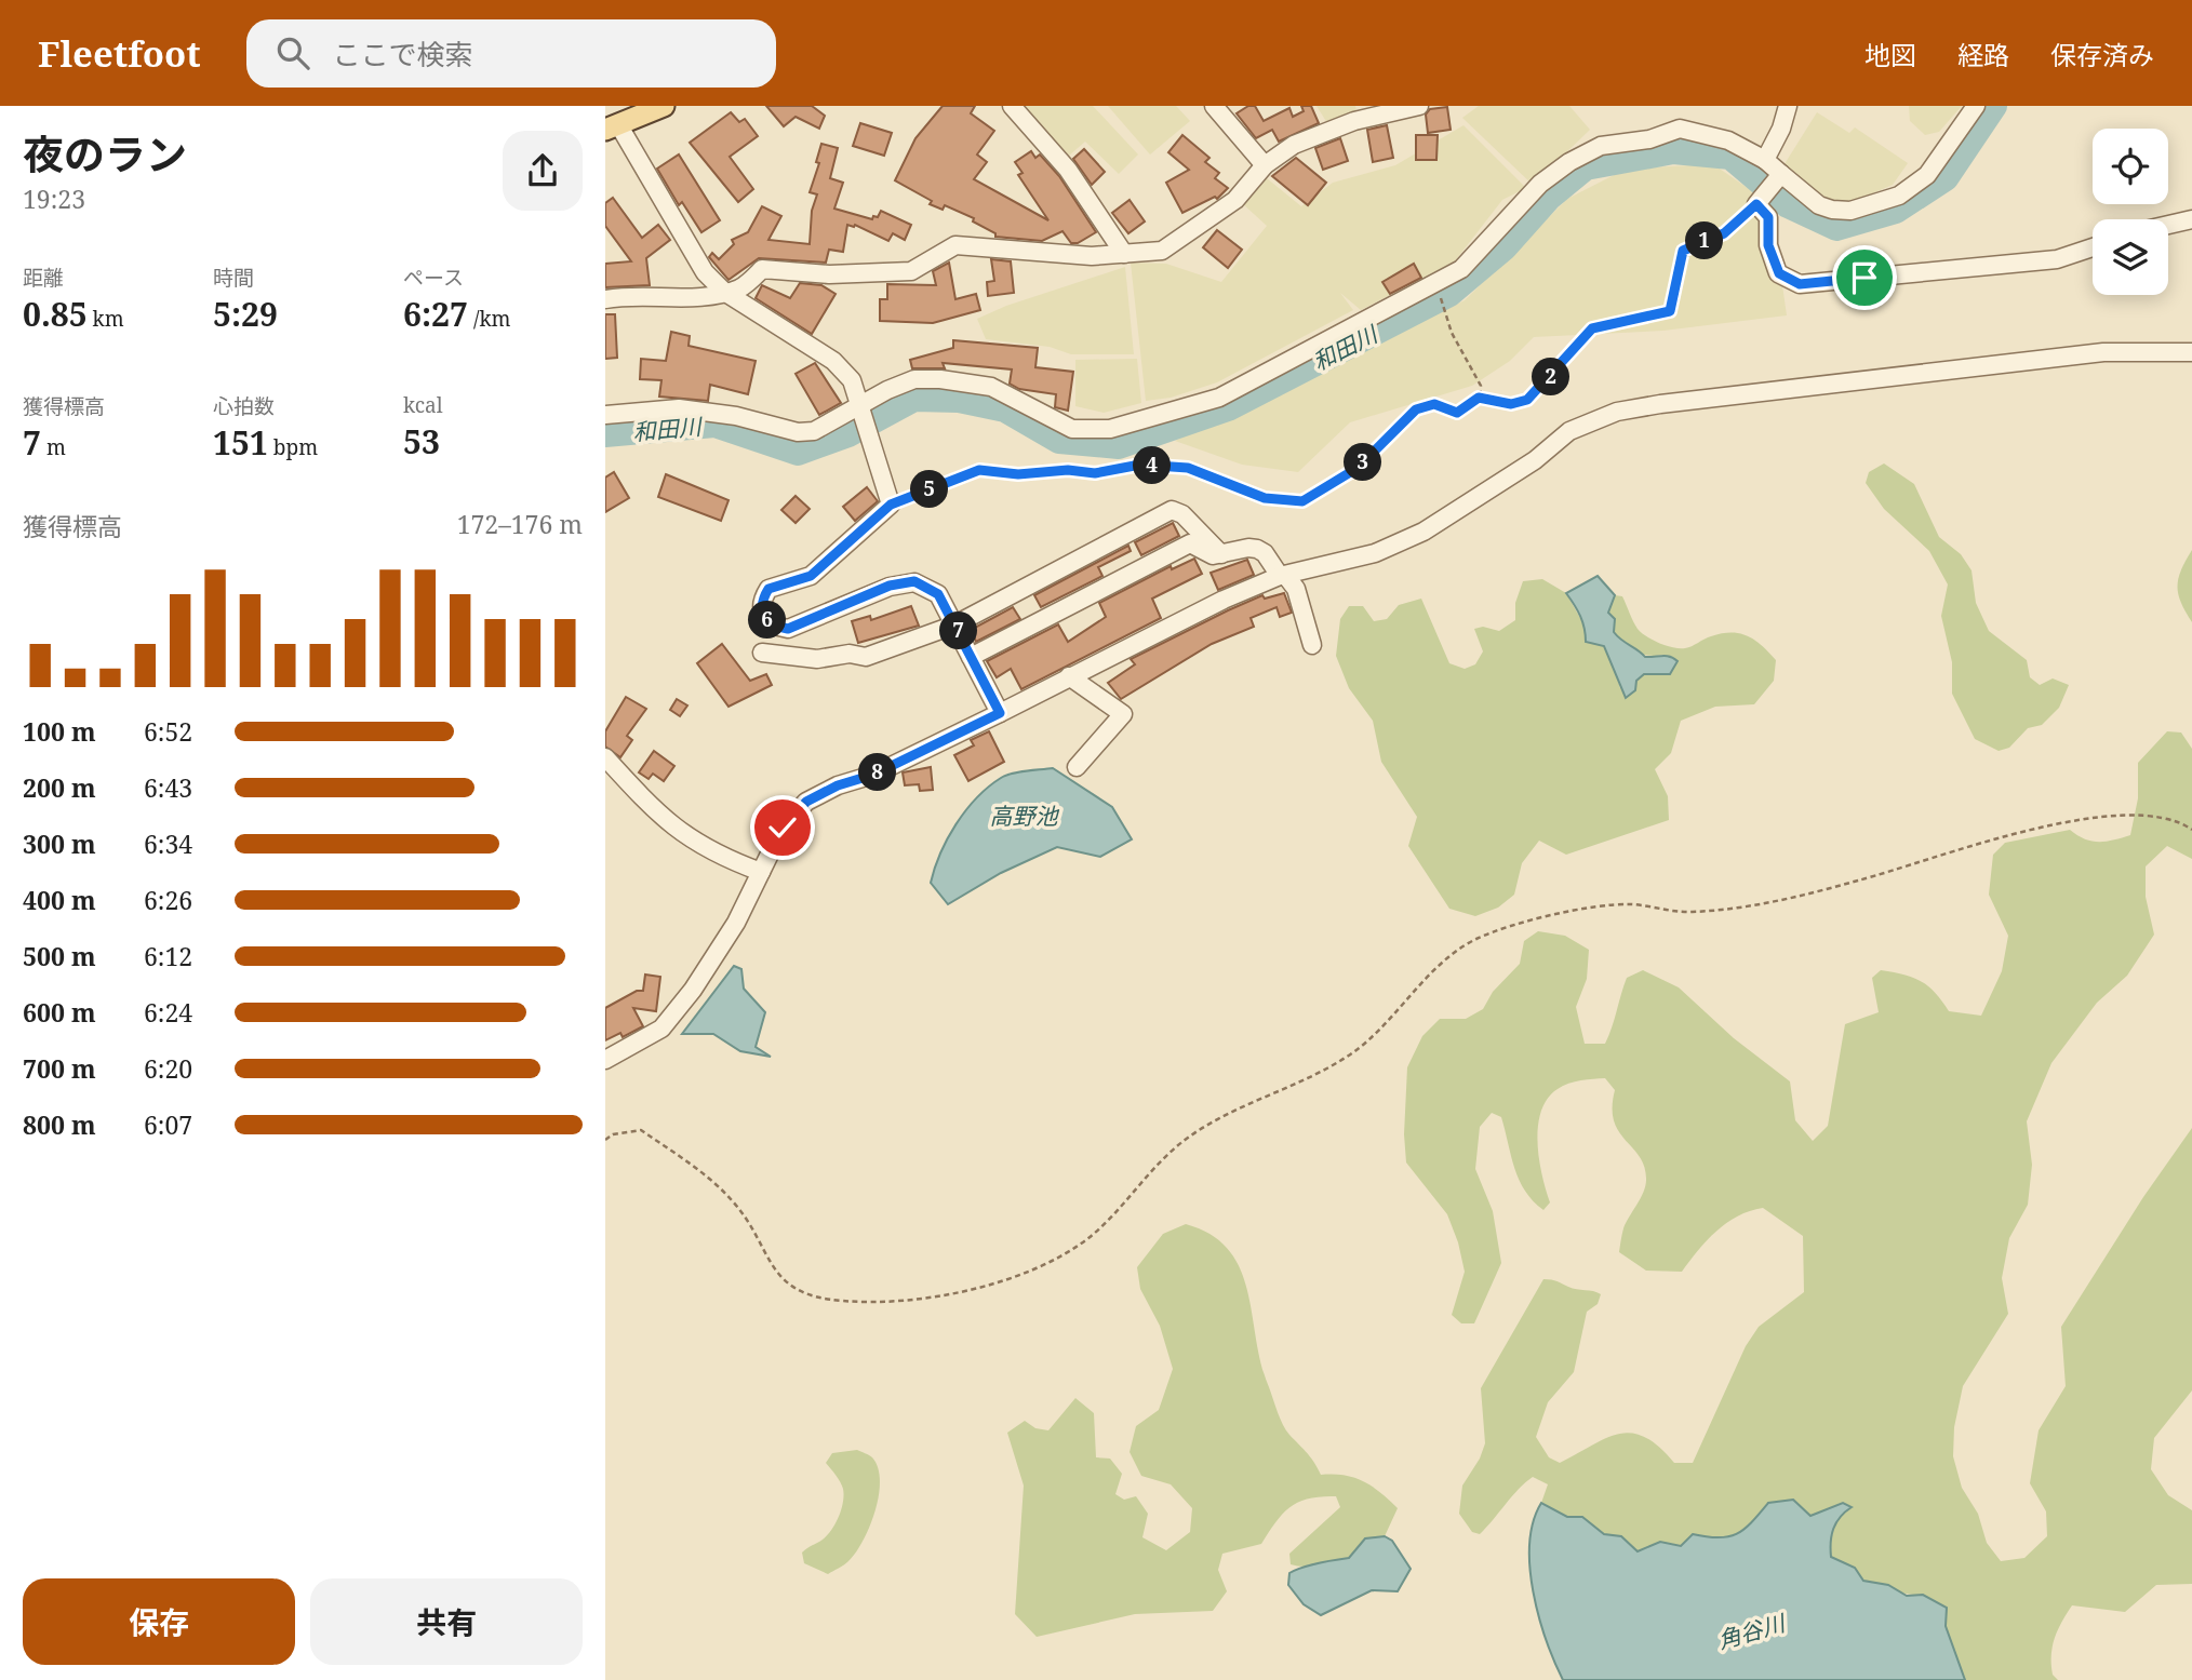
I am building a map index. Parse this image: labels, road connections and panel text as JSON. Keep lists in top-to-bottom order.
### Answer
{
  "water": ["和田川", "高野池", "角谷川"],
  "page": {
    "header": "Fleetfoot",
    "search": "ここで検索",
    "nav": ["地図", "経路", "保存済み"],
    "heading": ["夜のラン", "19:23"],
    "pins": [
      "1",
      "2",
      "3",
      "4",
      "5",
      "6",
      "7",
      "8"
    ],
    "stats": [
      ["距離", "0.85 km"],
      ["時間", "5:29"],
      ["ペース", "6:27 /km"],
      ["獲得標高", "7 m"],
      ["心拍数", "151 bpm"],
      ["kcal", "53"]
    ],
    "chart": ["獲得標高", "172–176 m"],
    "list": [
      {
        "name": "100 m",
        "note": "6:52"
      },
      {
        "name": "200 m",
        "note": "6:43"
      },
      {
        "name": "300 m",
        "note": "6:34"
      },
      {
        "name": "400 m",
        "note": "6:26"
      },
      {
        "name": "500 m",
        "note": "6:12"
      },
      {
        "name": "600 m",
        "note": "6:24"
      },
      {
        "name": "700 m",
        "note": "6:20"
      },
      {
        "name": "800 m",
        "note": "6:07"
      }
    ],
    "buttons": ["保存", "共有"]
  }
}
